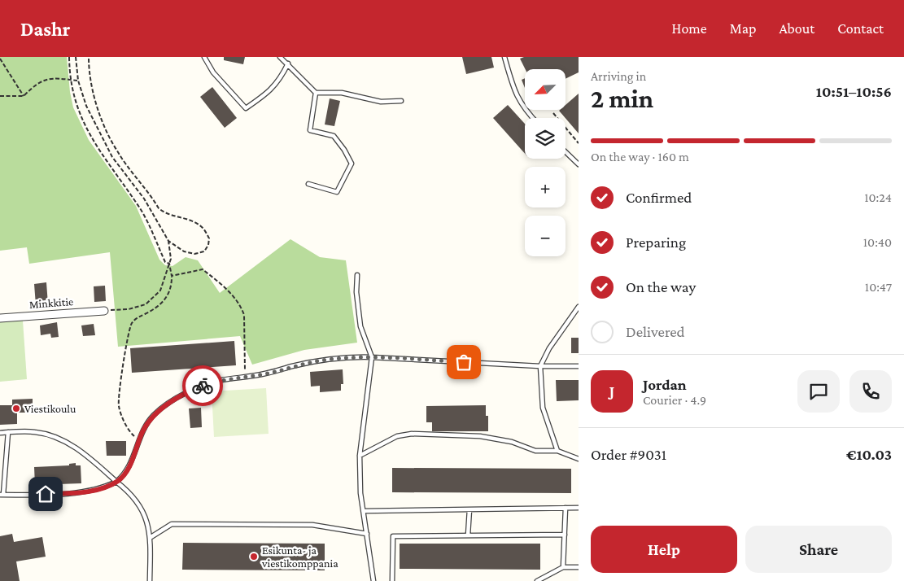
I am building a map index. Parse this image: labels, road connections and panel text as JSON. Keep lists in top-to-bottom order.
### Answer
{
  "streets": {
    "street": ["Minkkitie"]
  },
  "places": ["Viestikoulu", "Esikunta- ja viestikomppania"],
  "north": "bottom left",
  "page": {
    "header": "Dashr",
    "nav": [
      "Home",
      "Map",
      "About",
      "Contact"
    ],
    "heading": ["2 min", "Arriving in", "10:51–10:56"],
    "panel": [
      "Jordan",
      "Courier · 4.9",
      "Order #9031",
      "€10.03"
    ],
    "map_buttons": ["+", "−"],
    "bar": "On the way · 160 m",
    "list": [
      ["Confirmed", "10:24"],
      ["Preparing", "10:40"],
      ["On the way", "10:47"],
      "Delivered"
    ],
    "round": "J",
    "buttons": ["Help", "Share"]
  }
}
